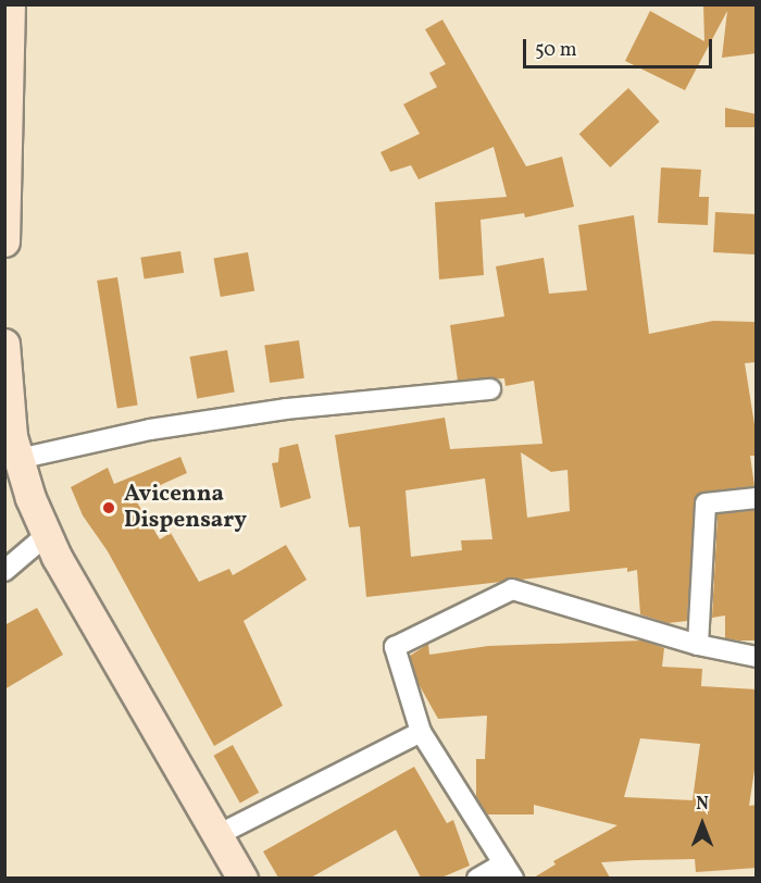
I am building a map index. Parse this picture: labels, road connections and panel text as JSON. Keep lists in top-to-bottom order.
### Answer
{
  "places": ["Avicenna Dispensary"],
  "scale_bar": "50 m",
  "north": "top"
}
